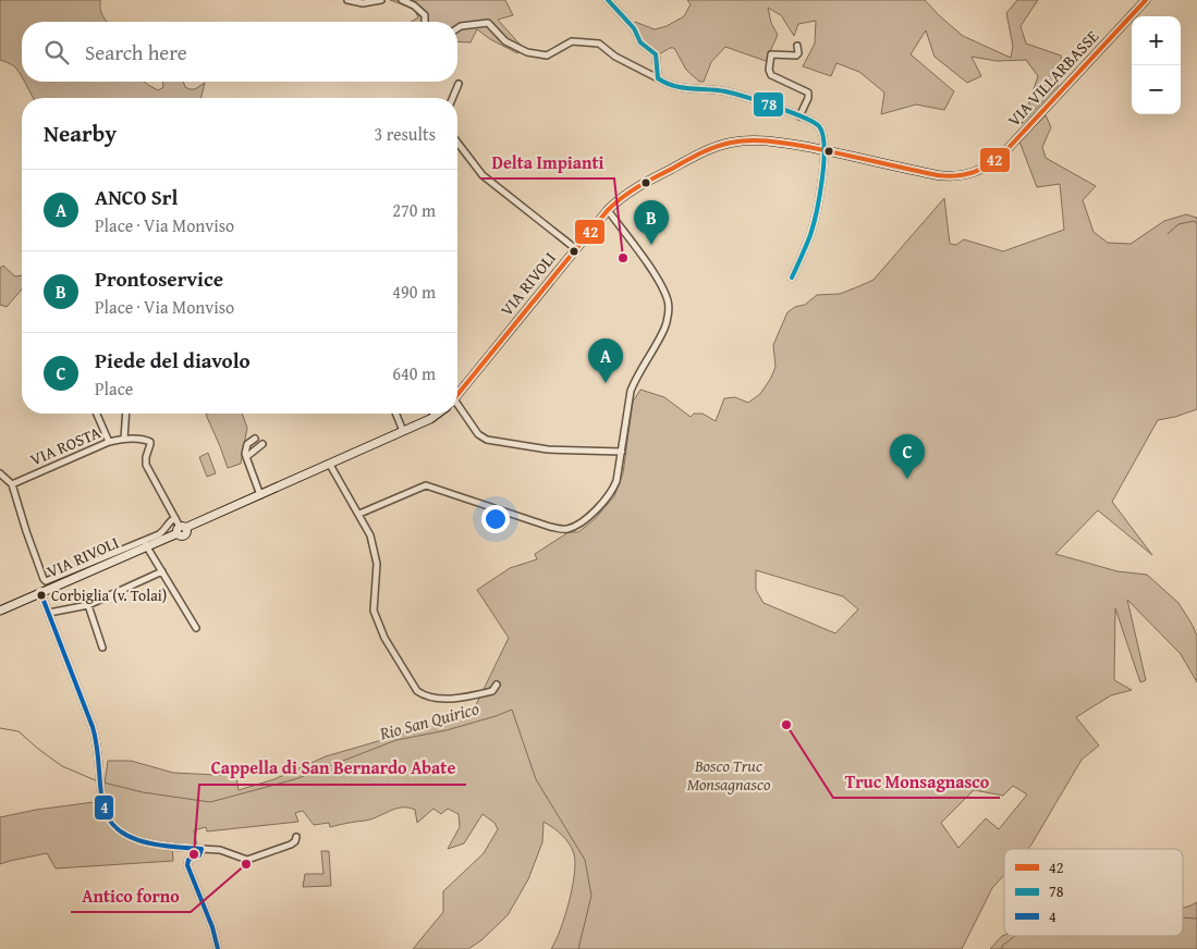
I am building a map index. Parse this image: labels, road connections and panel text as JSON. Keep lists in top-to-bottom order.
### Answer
{
  "streets": {
    "street": ["VIA VILLARBASSE", "VIA RIVOLI", "VIA ROSTA"]
  },
  "crossings": [
    ["VIA VILLARBASSE", "VIA RIVOLI"],
    ["VIA RIVOLI", "VIA ROSTA"]
  ],
  "water": ["Rio San Quirico"],
  "parks": ["Bosco Truc Monsagnasco"],
  "places": [
    "Delta Impianti",
    "Corbiglia (v. Tolai)",
    "Truc Monsagnasco",
    "Cappella di San Bernardo Abate",
    "Antico forno"
  ],
  "lines": ["transit line 42", "transit line 78", "transit line 4"],
  "legend": ["42", "78", "4"],
  "page": {
    "map_buttons": ["+", "−"],
    "search": "Search here",
    "heading": ["Nearby", "3 results"],
    "list": [
      {
        "mark": "A",
        "name": "ANCO Srl",
        "note": "Place · Via Monviso",
        "value": "270 m"
      },
      {
        "mark": "B",
        "name": "Prontoservice",
        "note": "Place · Via Monviso",
        "value": "490 m"
      },
      {
        "mark": "C",
        "name": "Piede del diavolo",
        "note": "Place",
        "value": "640 m"
      }
    ],
    "pins": ["B", "A", "C"]
  }
}
